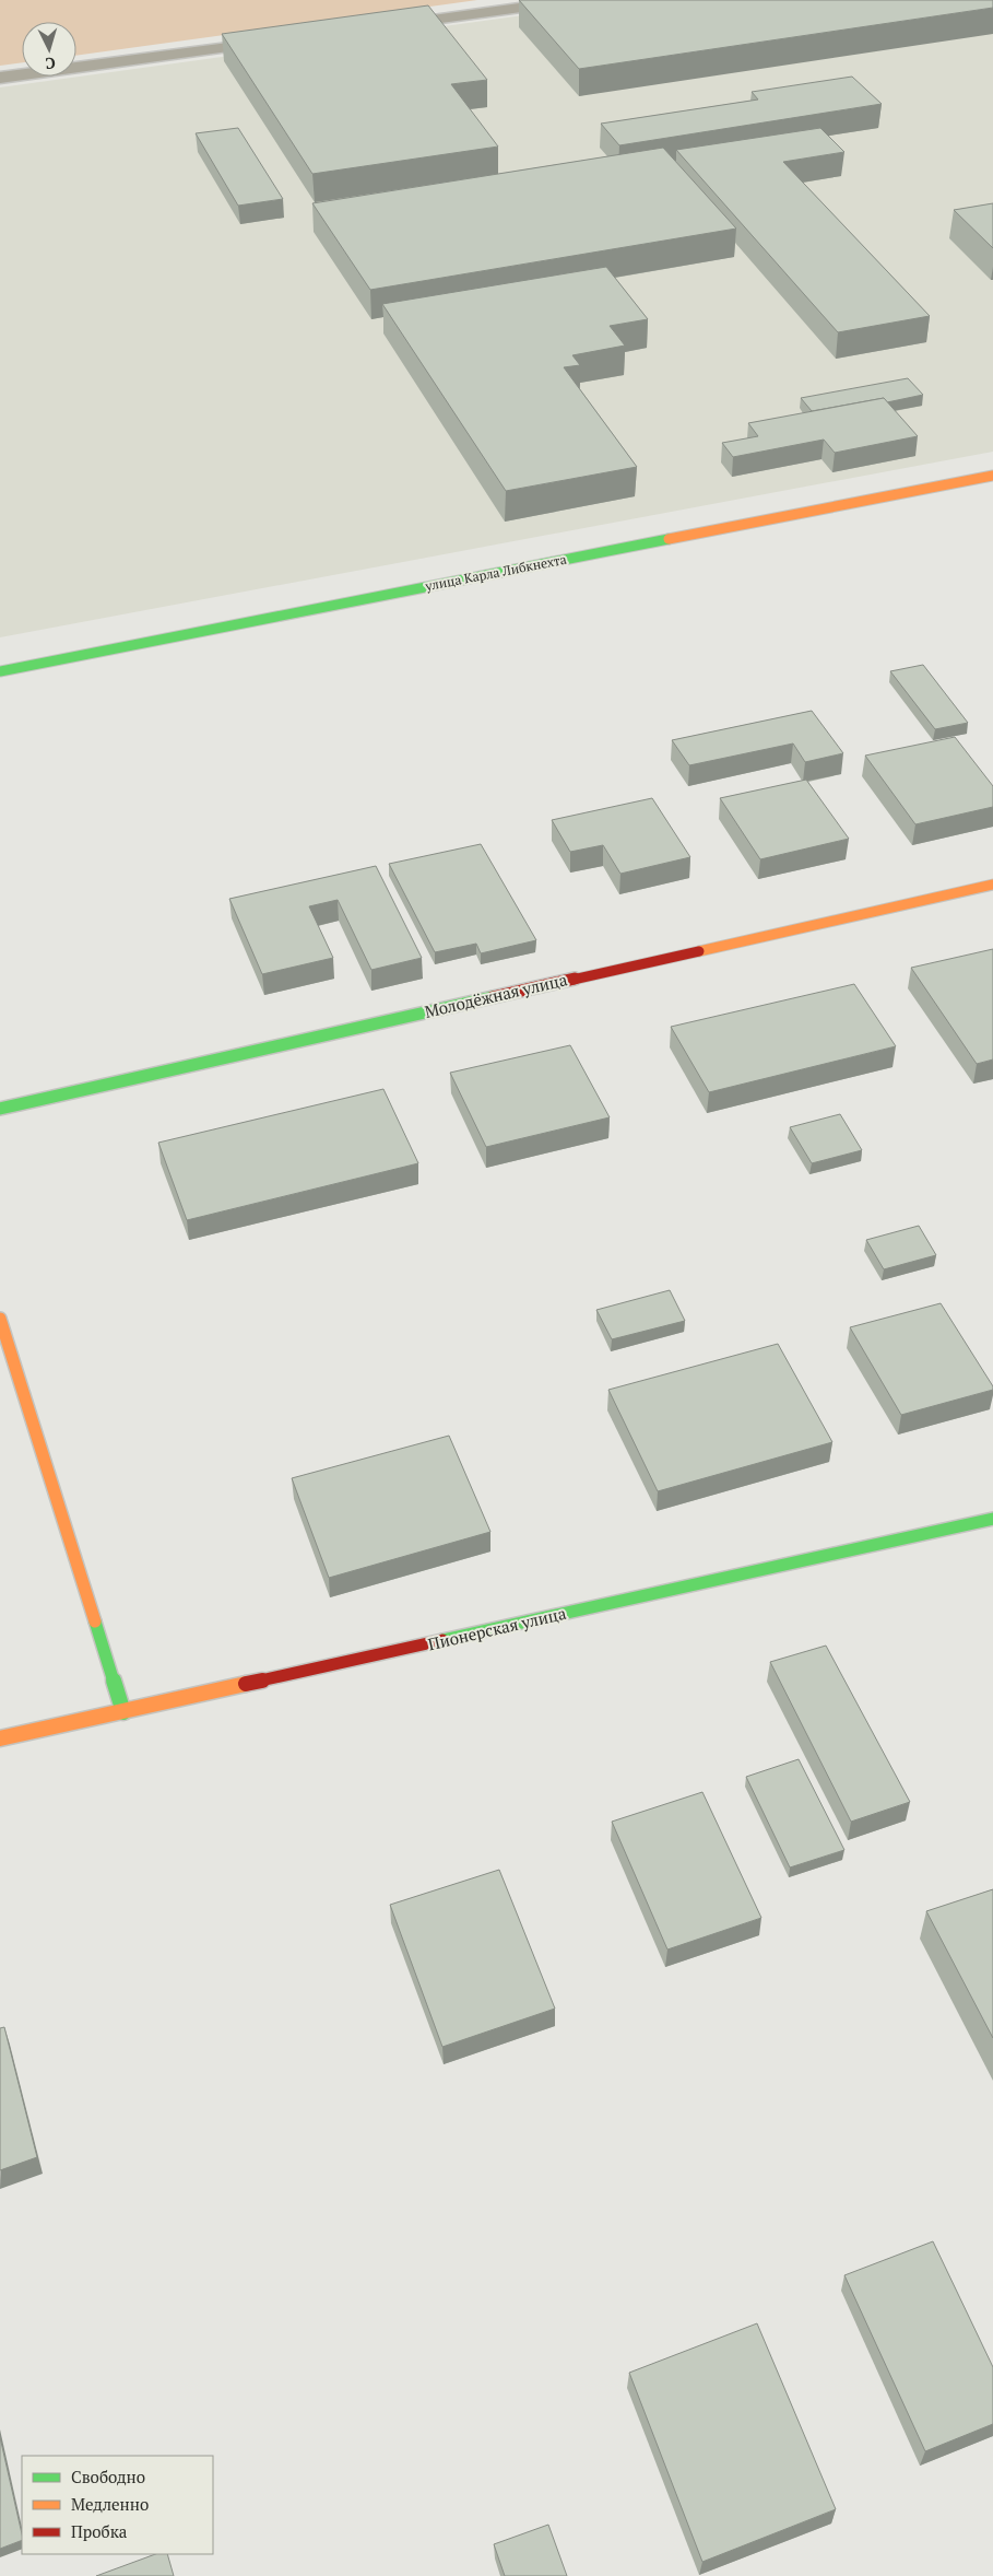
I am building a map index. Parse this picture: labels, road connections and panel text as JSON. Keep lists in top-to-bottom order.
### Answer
{
  "streets": {
    "street": ["улица Карла Либкнехта", "Молодёжная улица", "Пионерская улица"]
  },
  "legend": ["Свободно", "Медленно", "Пробка"],
  "north": "bottom"
}
